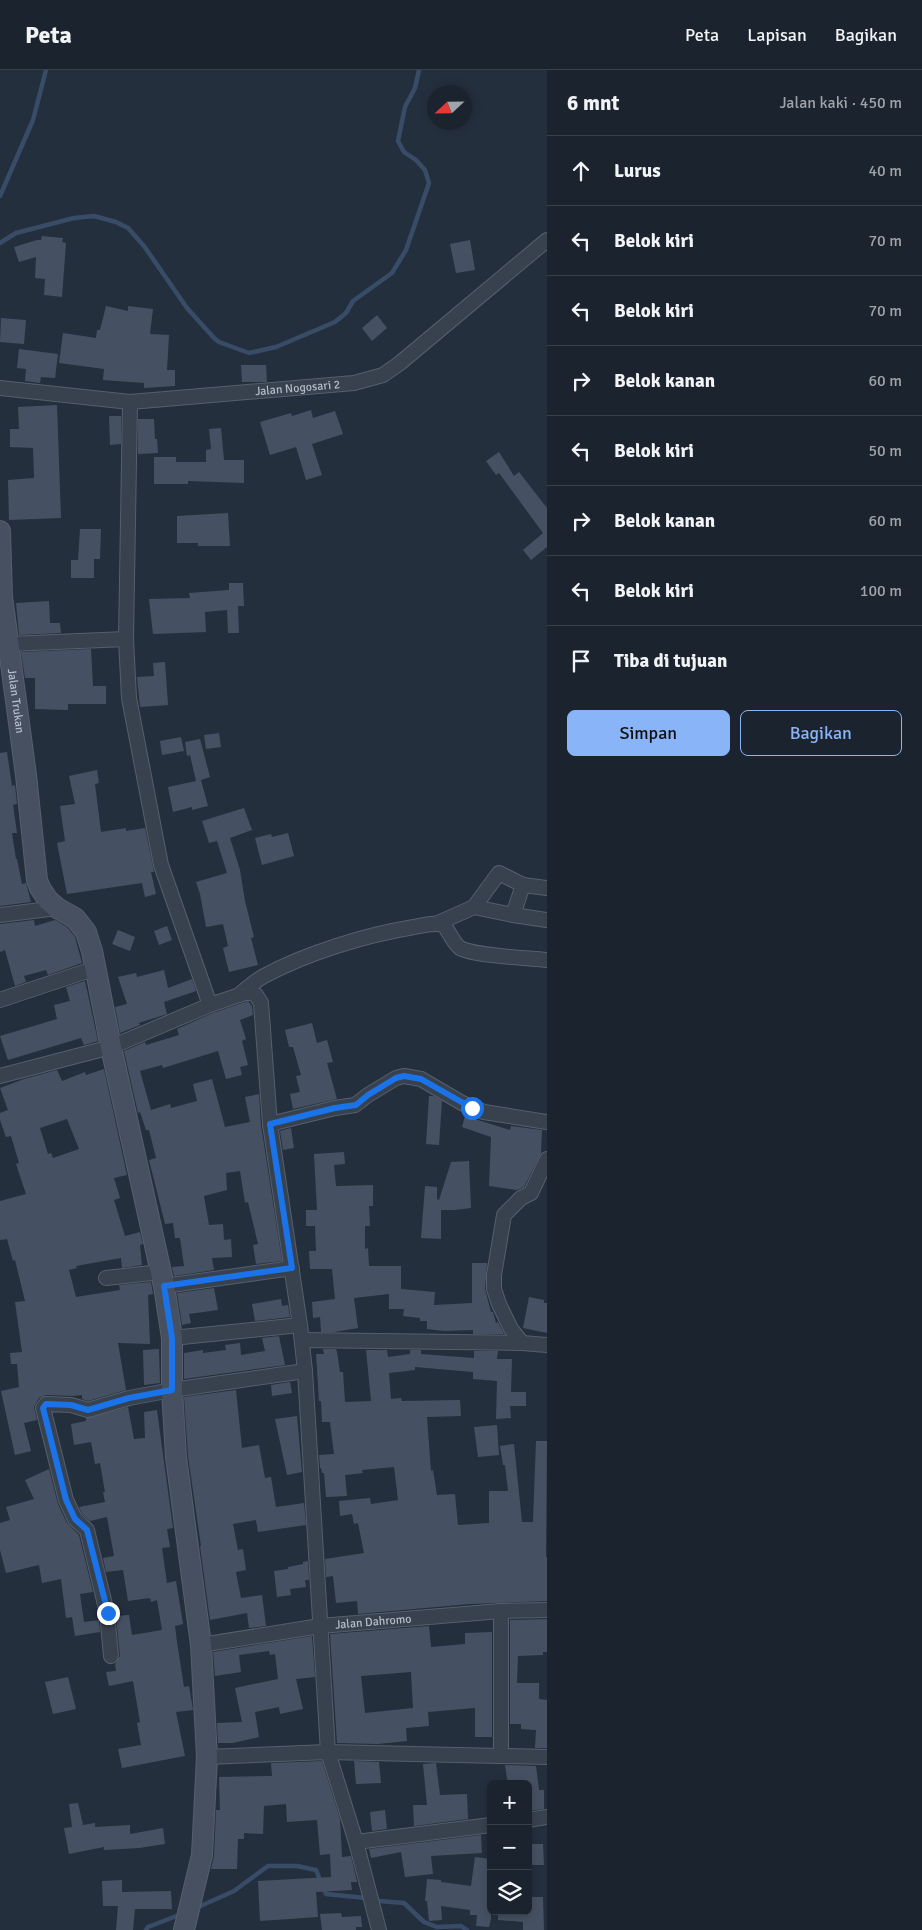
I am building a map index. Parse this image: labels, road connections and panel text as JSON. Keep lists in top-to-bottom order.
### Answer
{
  "streets": {
    "street": ["Jalan Nogosari 2", "Jalan Trukan", "Jalan Dahromo"]
  },
  "crossings": [
    ["Jalan Trukan", "Jalan Dahromo"]
  ],
  "north": "left",
  "page": {
    "header": "Peta",
    "nav": ["Peta", "Lapisan", "Bagikan"],
    "heading": ["6 mnt", "Jalan kaki · 450 m"],
    "list": [
      ["Lurus", "40 m"],
      ["Belok kiri", "70 m"],
      ["Belok kiri", "70 m"],
      ["Belok kanan", "60 m"],
      ["Belok kiri", "50 m"],
      ["Belok kanan", "60 m"],
      ["Belok kiri", "100 m"],
      "Tiba di tujuan"
    ],
    "buttons": ["Simpan", "Bagikan"],
    "map_buttons": ["+", "−"]
  }
}
